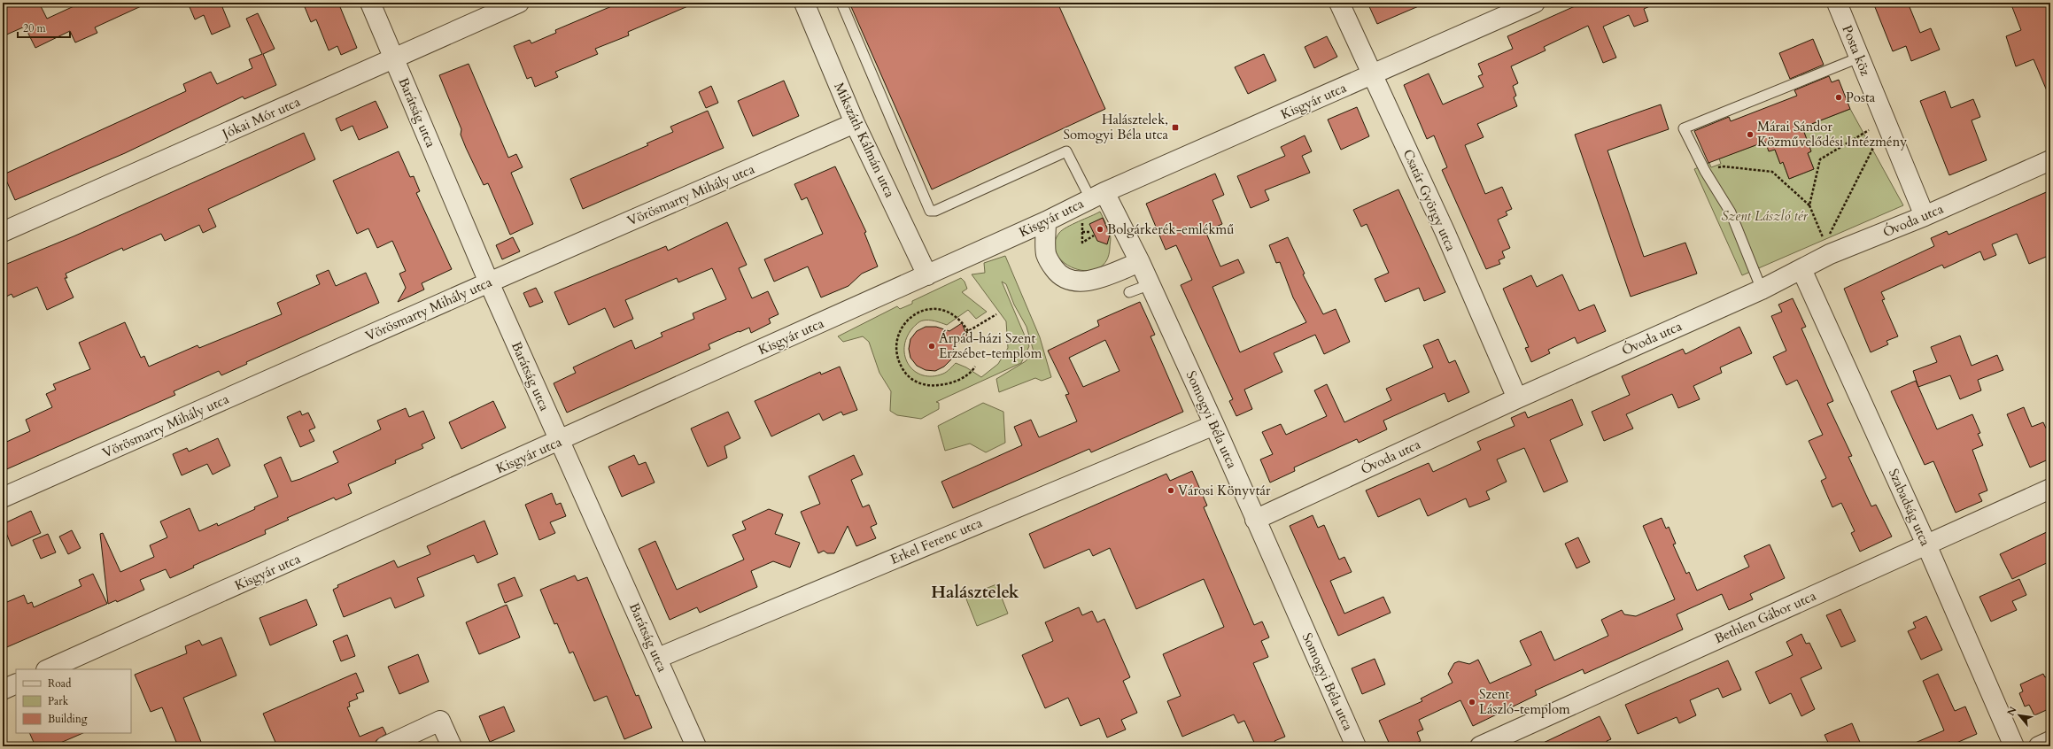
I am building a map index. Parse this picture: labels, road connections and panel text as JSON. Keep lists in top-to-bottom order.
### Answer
{
  "streets": {
    "street": [
      "Posta köz",
      "Kisgyár utca",
      "Barátság utca",
      "Jókai Mór utca",
      "Mikszáth Kálmán utca",
      "Vörösmarty Mihály utca",
      "Csatár György utca",
      "Óvoda utca",
      "Somogyi Béla utca",
      "Szabadság utca",
      "Erkel Ferenc utca",
      "Bethlen Gábor utca"
    ]
  },
  "crossings": [
    ["Posta köz", "Óvoda utca"],
    ["Kisgyár utca", "Barátság utca"],
    ["Kisgyár utca", "Mikszáth Kálmán utca"],
    ["Kisgyár utca", "Csatár György utca"],
    ["Kisgyár utca", "Somogyi Béla utca"],
    ["Barátság utca", "Jókai Mór utca"],
    ["Barátság utca", "Vörösmarty Mihály utca"],
    ["Barátság utca", "Erkel Ferenc utca"],
    ["Mikszáth Kálmán utca", "Vörösmarty Mihály utca"],
    ["Csatár György utca", "Óvoda utca"],
    ["Óvoda utca", "Somogyi Béla utca"],
    ["Óvoda utca", "Szabadság utca"],
    ["Somogyi Béla utca", "Erkel Ferenc utca"],
    ["Szabadság utca", "Bethlen Gábor utca"]
  ],
  "districts": ["Halásztelek"],
  "parks": ["Szent László tér"],
  "places": {
    "other": [
      "Posta",
      "Márai Sándor Közművelődési Intézmény",
      "Bolgárkerék-emlékmű",
      "Árpád-házi Szent Erzsébet-templom",
      "Városi Könyvtár",
      "Szent László-templom"
    ],
    "transit": ["Halásztelek, Somogyi Béla utca"]
  },
  "legend": ["Road", "Park", "Building"],
  "scale_bar": "20 m",
  "north": "top left"
}
